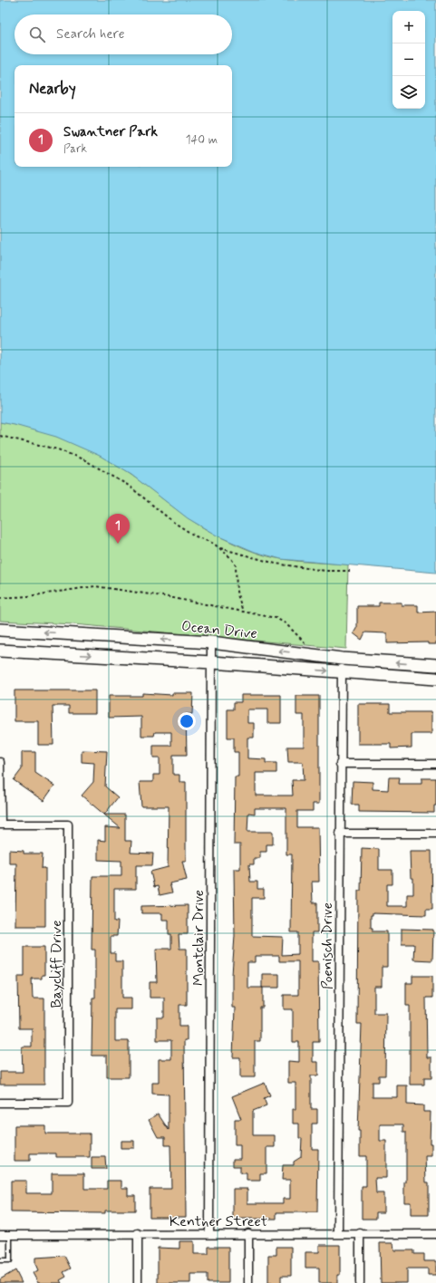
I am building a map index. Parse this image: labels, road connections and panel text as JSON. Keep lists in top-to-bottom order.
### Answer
{
  "streets": {
    "main road": ["Ocean Drive"],
    "street": [
      "Montclair Drive",
      "Poenisch Drive",
      "Baycliff Drive",
      "Kentner Street"
    ]
  },
  "crossings": [
    ["Ocean Drive", "Montclair Drive"],
    ["Ocean Drive", "Poenisch Drive"],
    ["Montclair Drive", "Kentner Street"],
    ["Poenisch Drive", "Kentner Street"]
  ],
  "page": {
    "map_buttons": ["+", "−"],
    "search": "Search here",
    "heading": "Nearby",
    "list": [
      {
        "mark": "1",
        "name": "Swantner Park",
        "note": "Park",
        "value": "140 m"
      }
    ],
    "pins": "1"
  }
}
